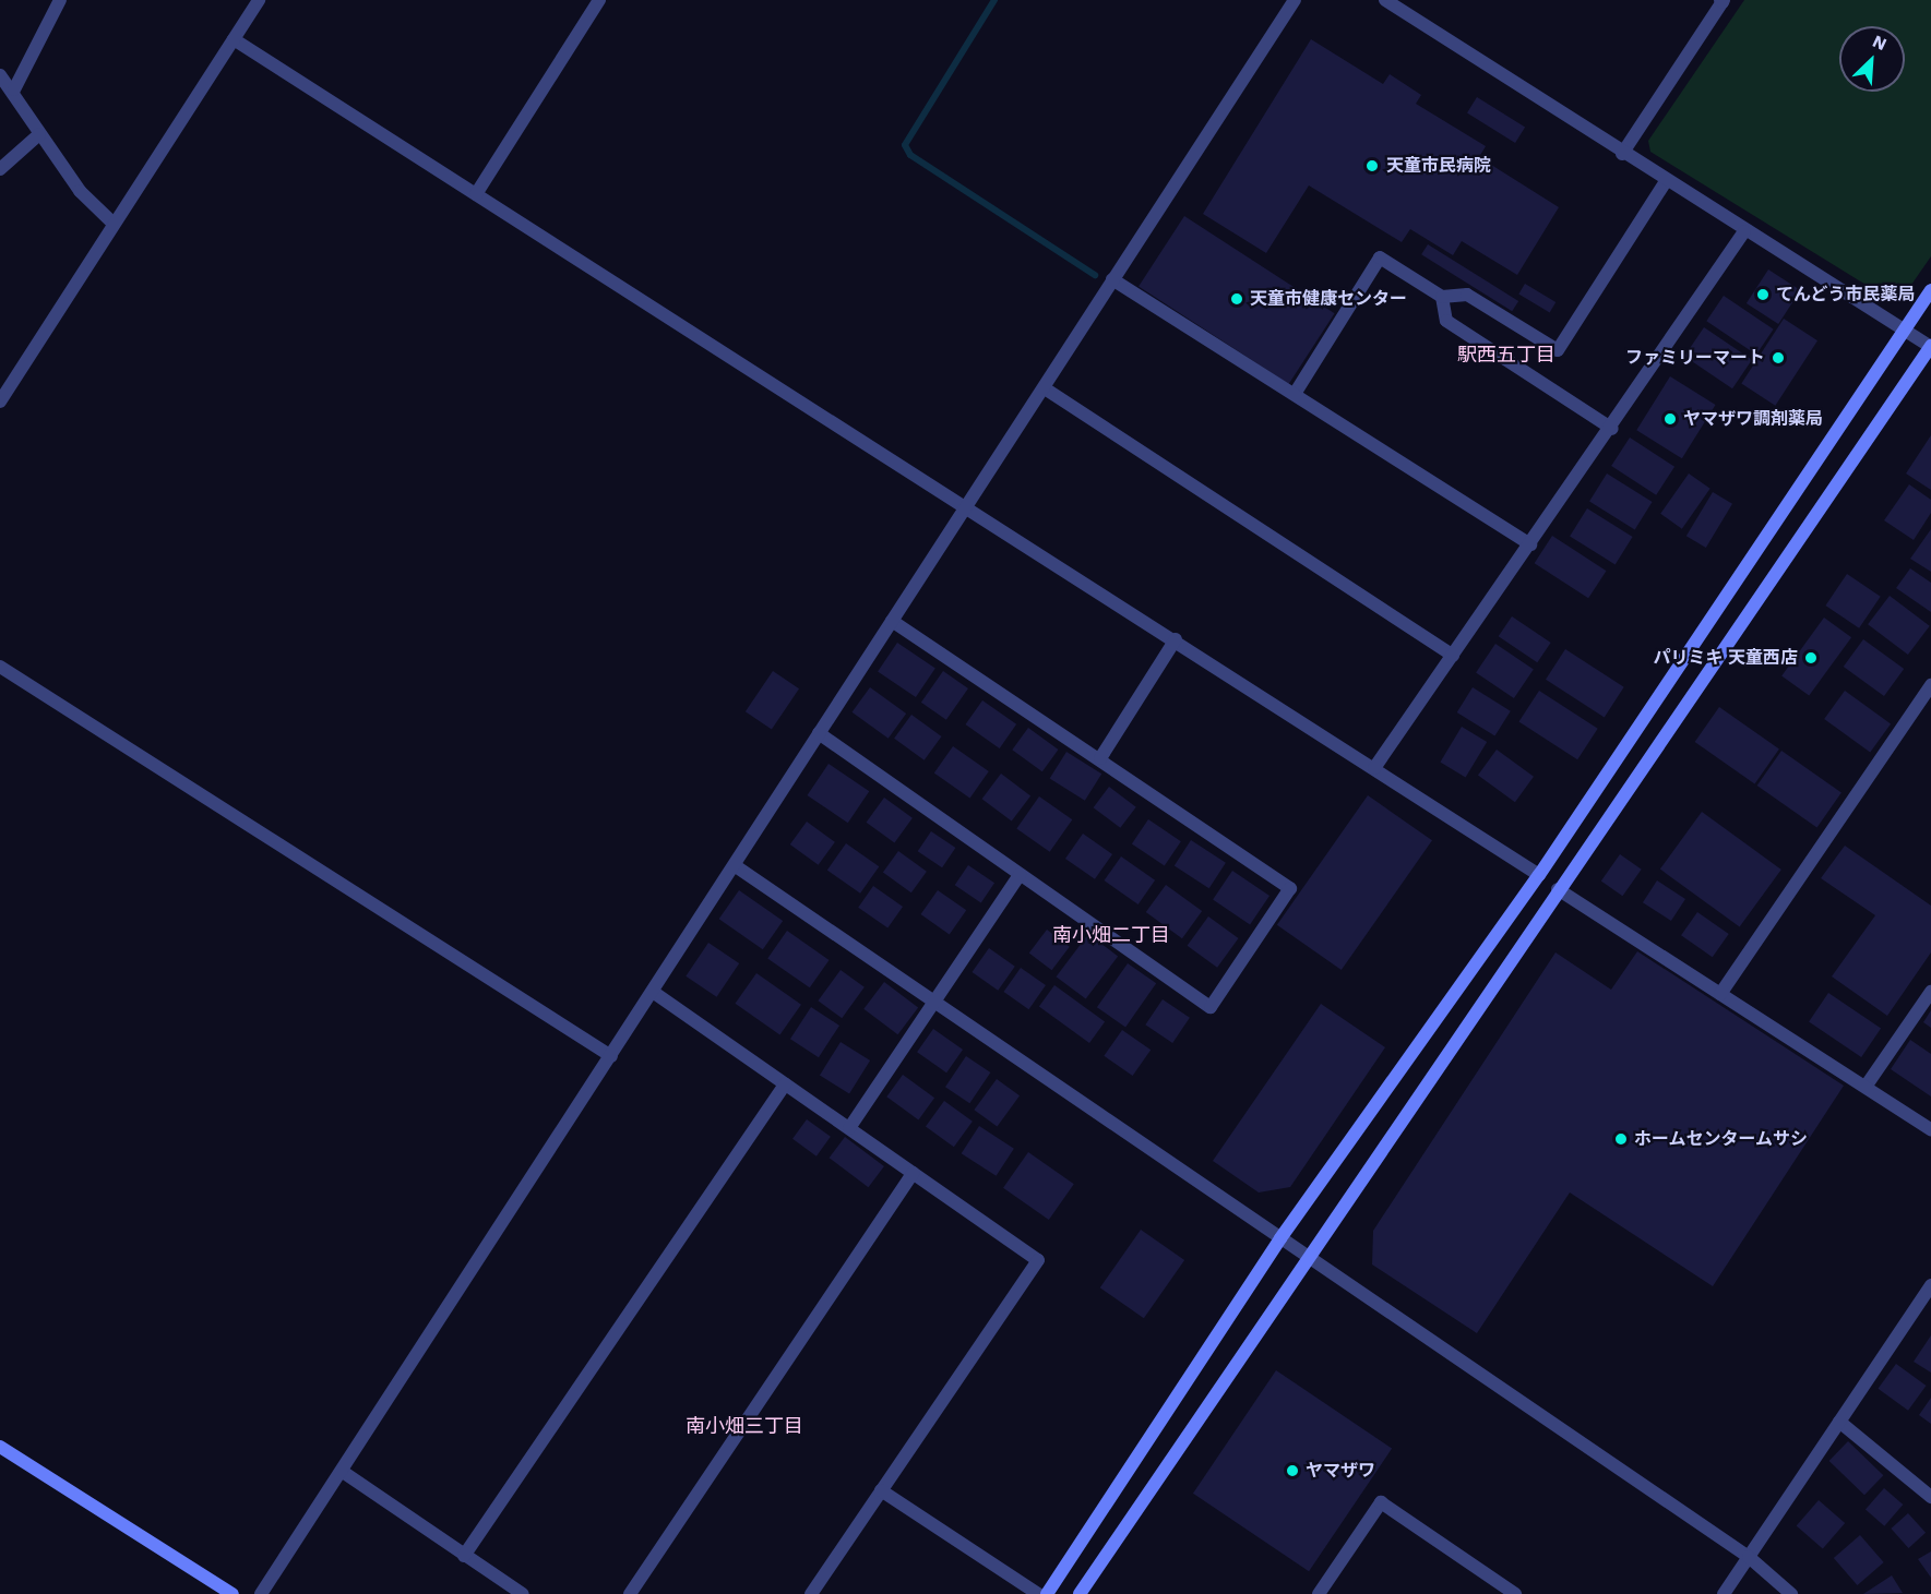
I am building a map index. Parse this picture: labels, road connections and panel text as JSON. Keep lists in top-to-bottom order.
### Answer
{
  "districts": ["駅西五丁目", "南小畑二丁目", "南小畑三丁目"],
  "places": [
    "天童市民病院",
    "てんどう市民薬局",
    "天童市健康センター",
    "ファミリーマート",
    "ヤマザワ調剤薬局",
    "パリミキ 天童西店",
    "ホームセンタームサシ",
    "ヤマザワ"
  ],
  "north": "top right"
}
